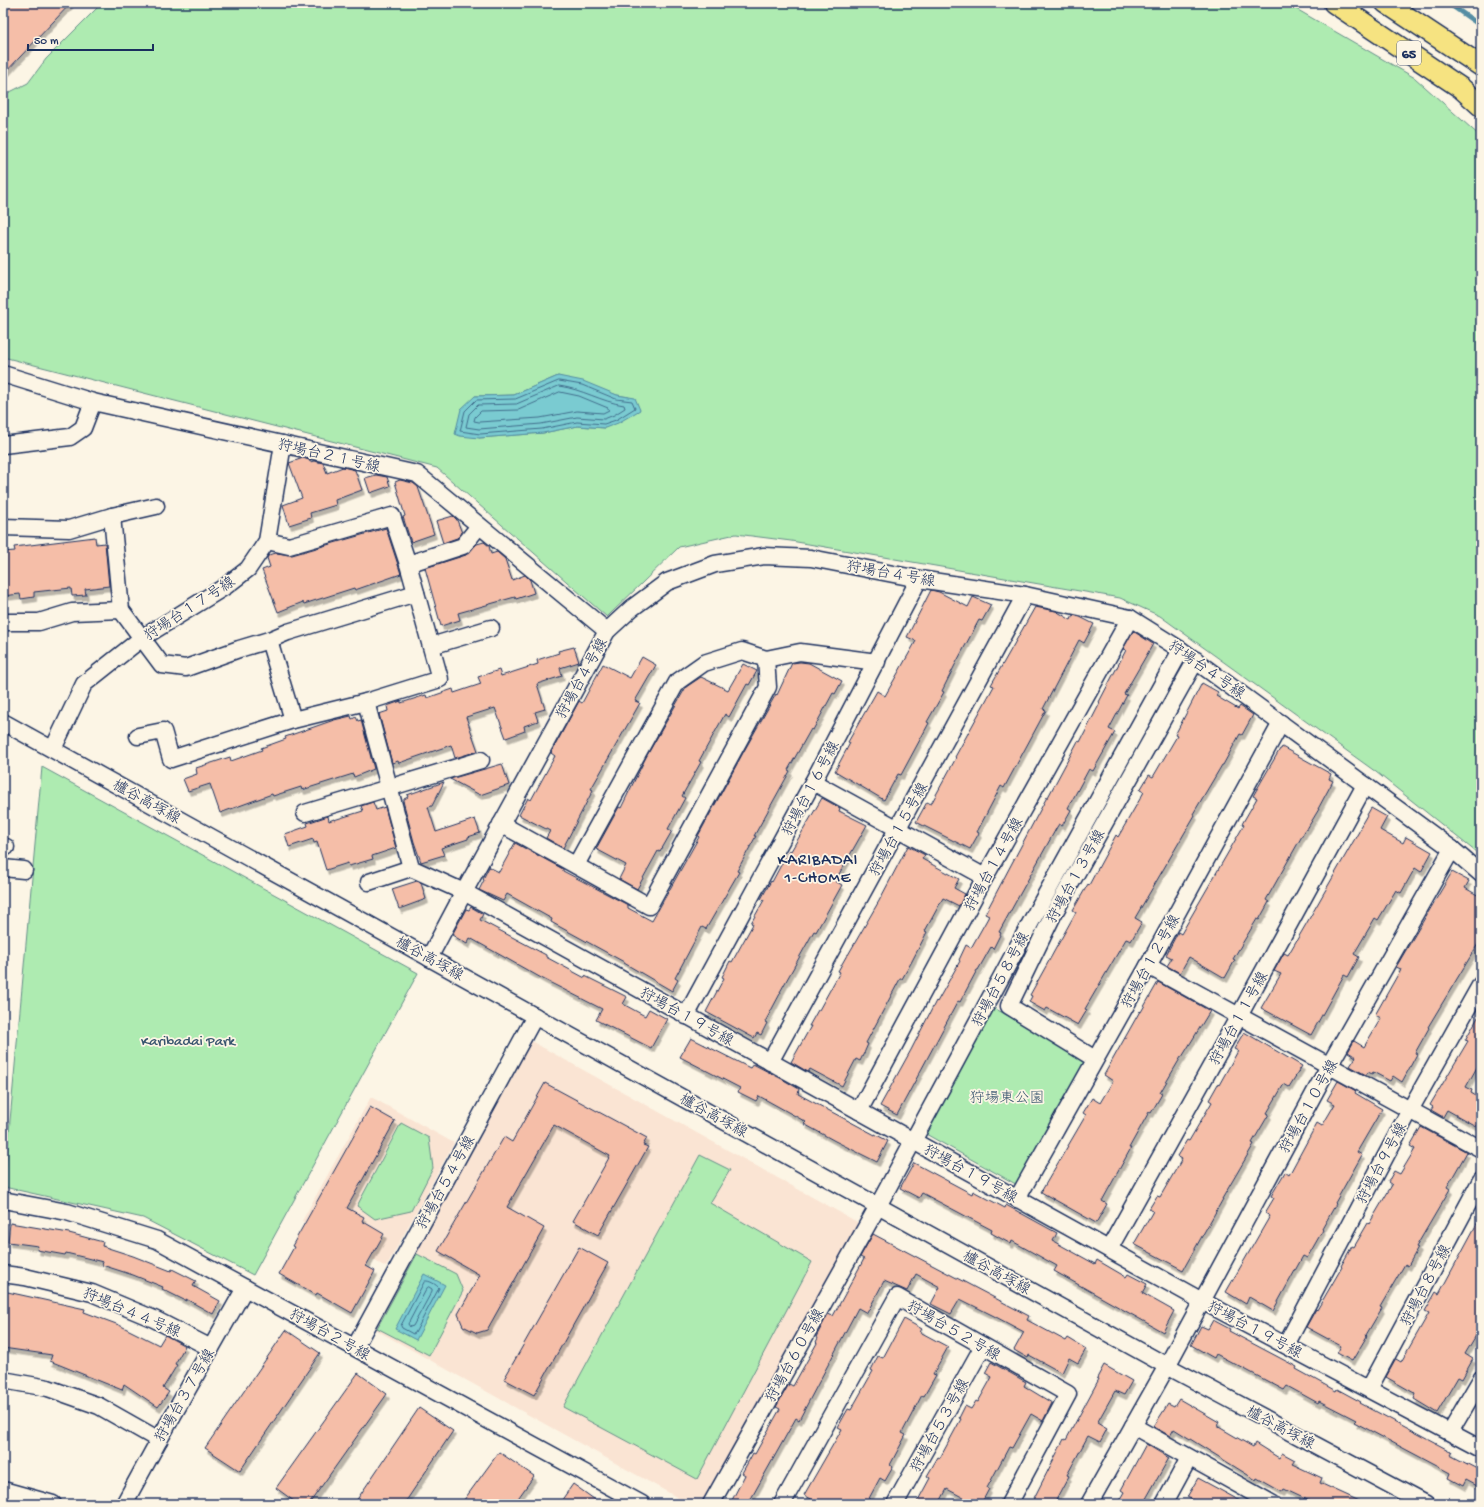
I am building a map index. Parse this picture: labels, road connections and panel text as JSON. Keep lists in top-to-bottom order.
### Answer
{
  "streets": {
    "main road": ["65"],
    "street": [
      "狩場台２１号線",
      "狩場台４号線",
      "狩場台１７号線",
      "狩場台１６号線",
      "櫨谷高塚線",
      "狩場台１５号線",
      "狩場台１４号線",
      "狩場台１３号線",
      "狩場台１２号線",
      "狩場台５８号線",
      "狩場台１９号線",
      "狩場台１１号線",
      "狩場台１０号線",
      "狩場台９号線",
      "狩場台５４号線",
      "狩場台８号線",
      "狩場台４４号線",
      "狩場台５２号線",
      "狩場台２号線",
      "狩場台６０号線",
      "狩場台３７号線",
      "狩場台５３号線"
    ]
  },
  "crossings": [
    ["狩場台２１号線", "狩場台４号線"],
    ["狩場台２１号線", "狩場台１７号線"],
    ["狩場台４号線", "狩場台１６号線"],
    ["狩場台４号線", "櫨谷高塚線"],
    ["狩場台４号線", "狩場台１５号線"],
    ["狩場台４号線", "狩場台１４号線"],
    ["狩場台４号線", "狩場台１３号線"],
    ["狩場台４号線", "狩場台１２号線"],
    ["狩場台４号線", "狩場台５８号線"],
    ["狩場台４号線", "狩場台１９号線"],
    ["狩場台４号線", "狩場台１１号線"],
    ["狩場台４号線", "狩場台１０号線"],
    ["狩場台１７号線", "櫨谷高塚線"],
    ["狩場台１６号線", "狩場台１９号線"],
    ["櫨谷高塚線", "狩場台５８号線"],
    ["櫨谷高塚線", "狩場台１０号線"],
    ["櫨谷高塚線", "狩場台５４号線"],
    ["櫨谷高塚線", "狩場台６０号線"],
    ["狩場台１５号線", "狩場台１９号線"],
    ["狩場台１４号線", "狩場台１９号線"],
    ["狩場台１３号線", "狩場台１２号線"],
    ["狩場台１２号線", "狩場台１９号線"],
    ["狩場台５８号線", "狩場台１９号線"],
    ["狩場台５８号線", "狩場台６０号線"],
    ["狩場台１９号線", "狩場台１１号線"],
    ["狩場台１９号線", "狩場台１０号線"],
    ["狩場台１９号線", "狩場台９号線"],
    ["狩場台１９号線", "狩場台８号線"],
    ["狩場台５４号線", "狩場台２号線"],
    ["狩場台４４号線", "狩場台３７号線"],
    ["狩場台５２号線", "狩場台５３号線"],
    ["狩場台２号線", "狩場台３７号線"]
  ],
  "districts": ["KARIBADAI 1-CHOME"],
  "parks": ["Karibadai Park", "狩場東公園"],
  "scale_bar": "50 m"
}
